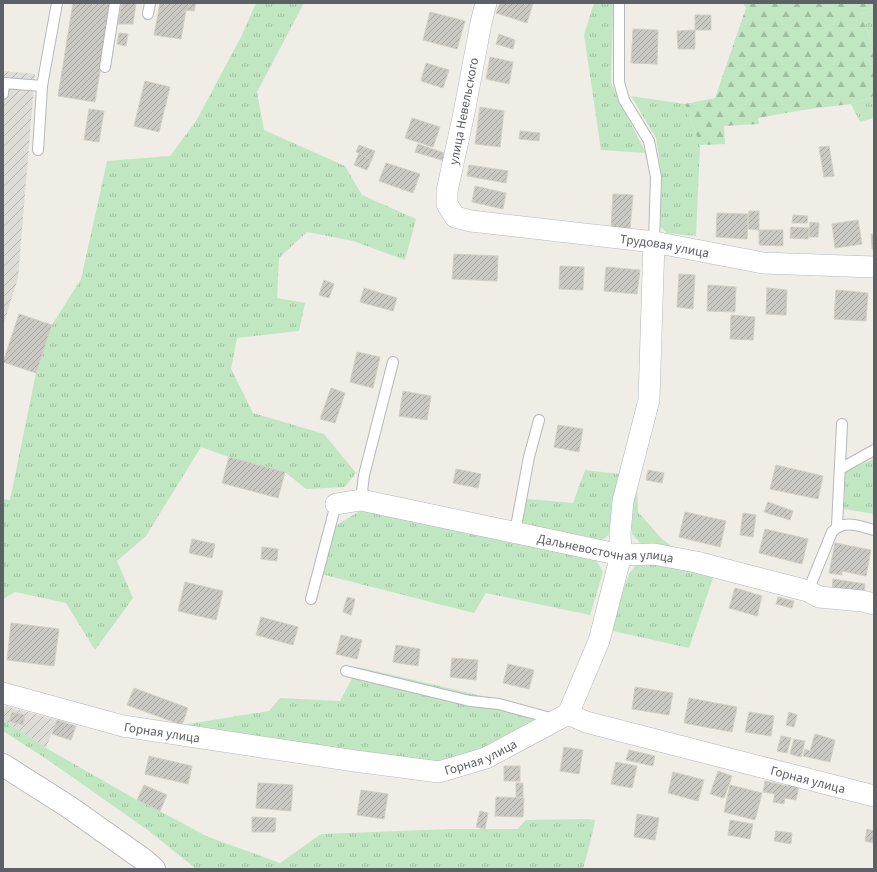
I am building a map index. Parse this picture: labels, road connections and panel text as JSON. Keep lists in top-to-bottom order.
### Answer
{
  "streets": {
    "street": [
      "улица Невельского",
      "Трудовая улица",
      "Дальневосточная улица",
      "Горная улица"
    ]
  },
  "crossings": [
    ["улица Невельского", "Трудовая улица"]
  ]
}
